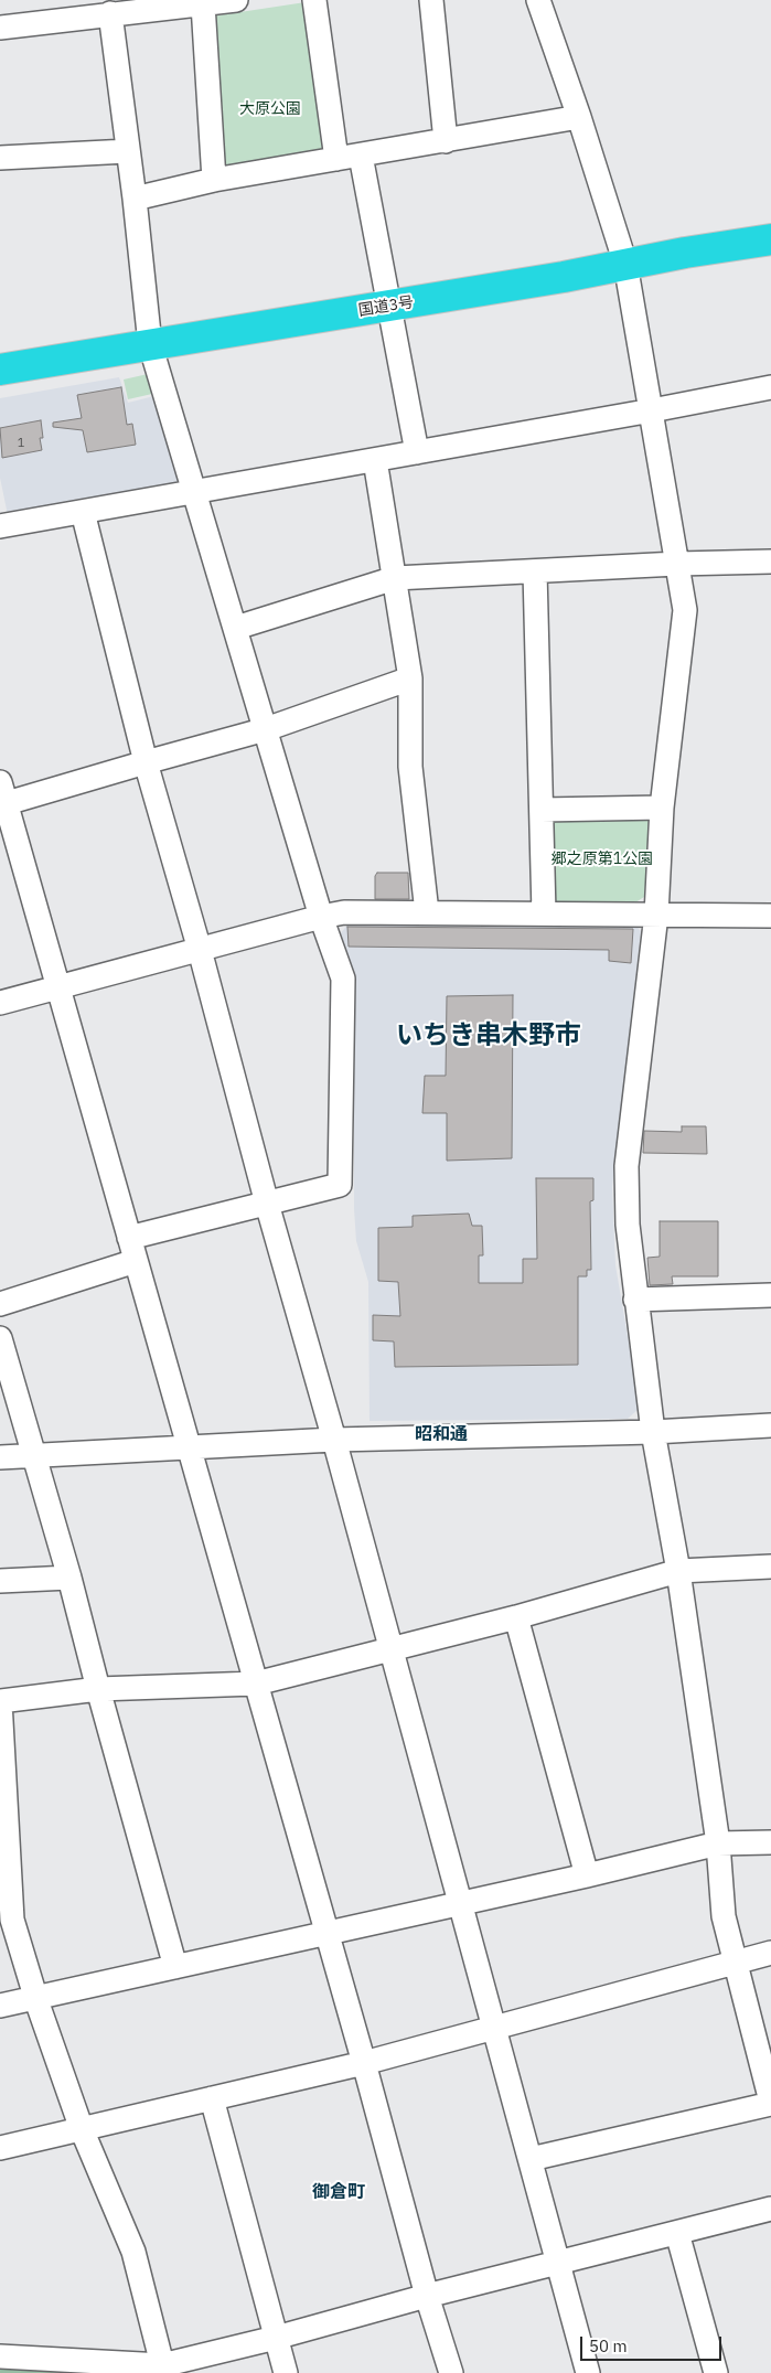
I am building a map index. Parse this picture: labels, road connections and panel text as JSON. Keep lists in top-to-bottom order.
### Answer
{
  "streets": {
    "highway": ["国道3号"]
  },
  "districts": ["いちき串木野市", "昭和通", "御倉町"],
  "parks": ["大原公園", "郷之原第1公園"],
  "house_numbers": ["1"],
  "scale_bar": "50 m"
}
